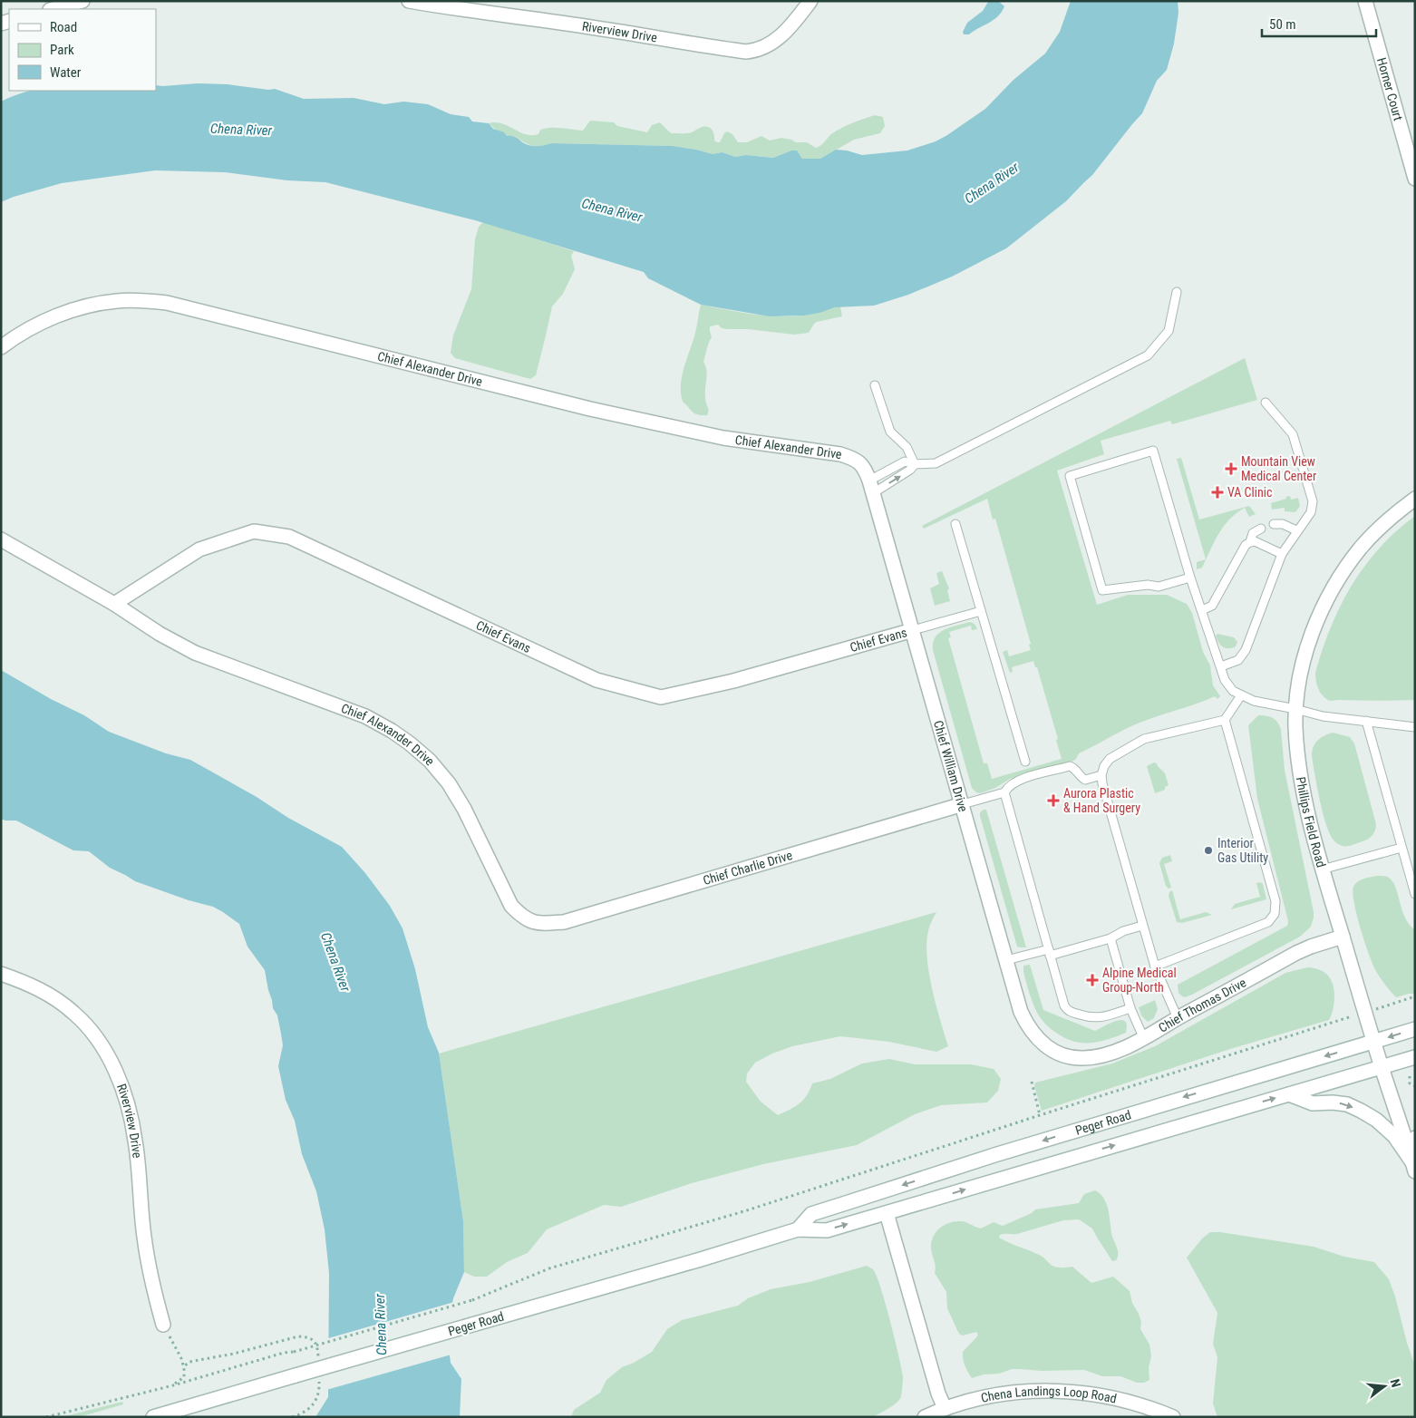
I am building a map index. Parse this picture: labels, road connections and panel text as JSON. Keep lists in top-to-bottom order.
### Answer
{
  "streets": {
    "street": [
      "Riverview Drive",
      "Horner Court",
      "Chief Alexander Drive",
      "Chief Evans",
      "Chief William Drive",
      "Phillips Field Road",
      "Chief Charlie Drive",
      "Chief Thomas Drive",
      "Peger Road",
      "Chena Landings Loop Road"
    ]
  },
  "crossings": [
    ["Chief Alexander Drive", "Chief Evans"],
    ["Chief Alexander Drive", "Chief William Drive"],
    ["Chief Alexander Drive", "Chief Charlie Drive"],
    ["Chief Evans", "Chief William Drive"],
    ["Chief William Drive", "Chief Charlie Drive"],
    ["Chief William Drive", "Chief Thomas Drive"],
    ["Phillips Field Road", "Chief Thomas Drive"],
    ["Phillips Field Road", "Peger Road"]
  ],
  "water": ["Chena River"],
  "places": {
    "health": [
      "Mountain View Medical Center",
      "VA Clinic",
      "Aurora Plastic & Hand Surgery",
      "Alpine Medical Group-North"
    ],
    "other": ["Interior Gas Utility"]
  },
  "legend": ["Road", "Park", "Water"],
  "scale_bar": "50 m",
  "north": "right"
}
